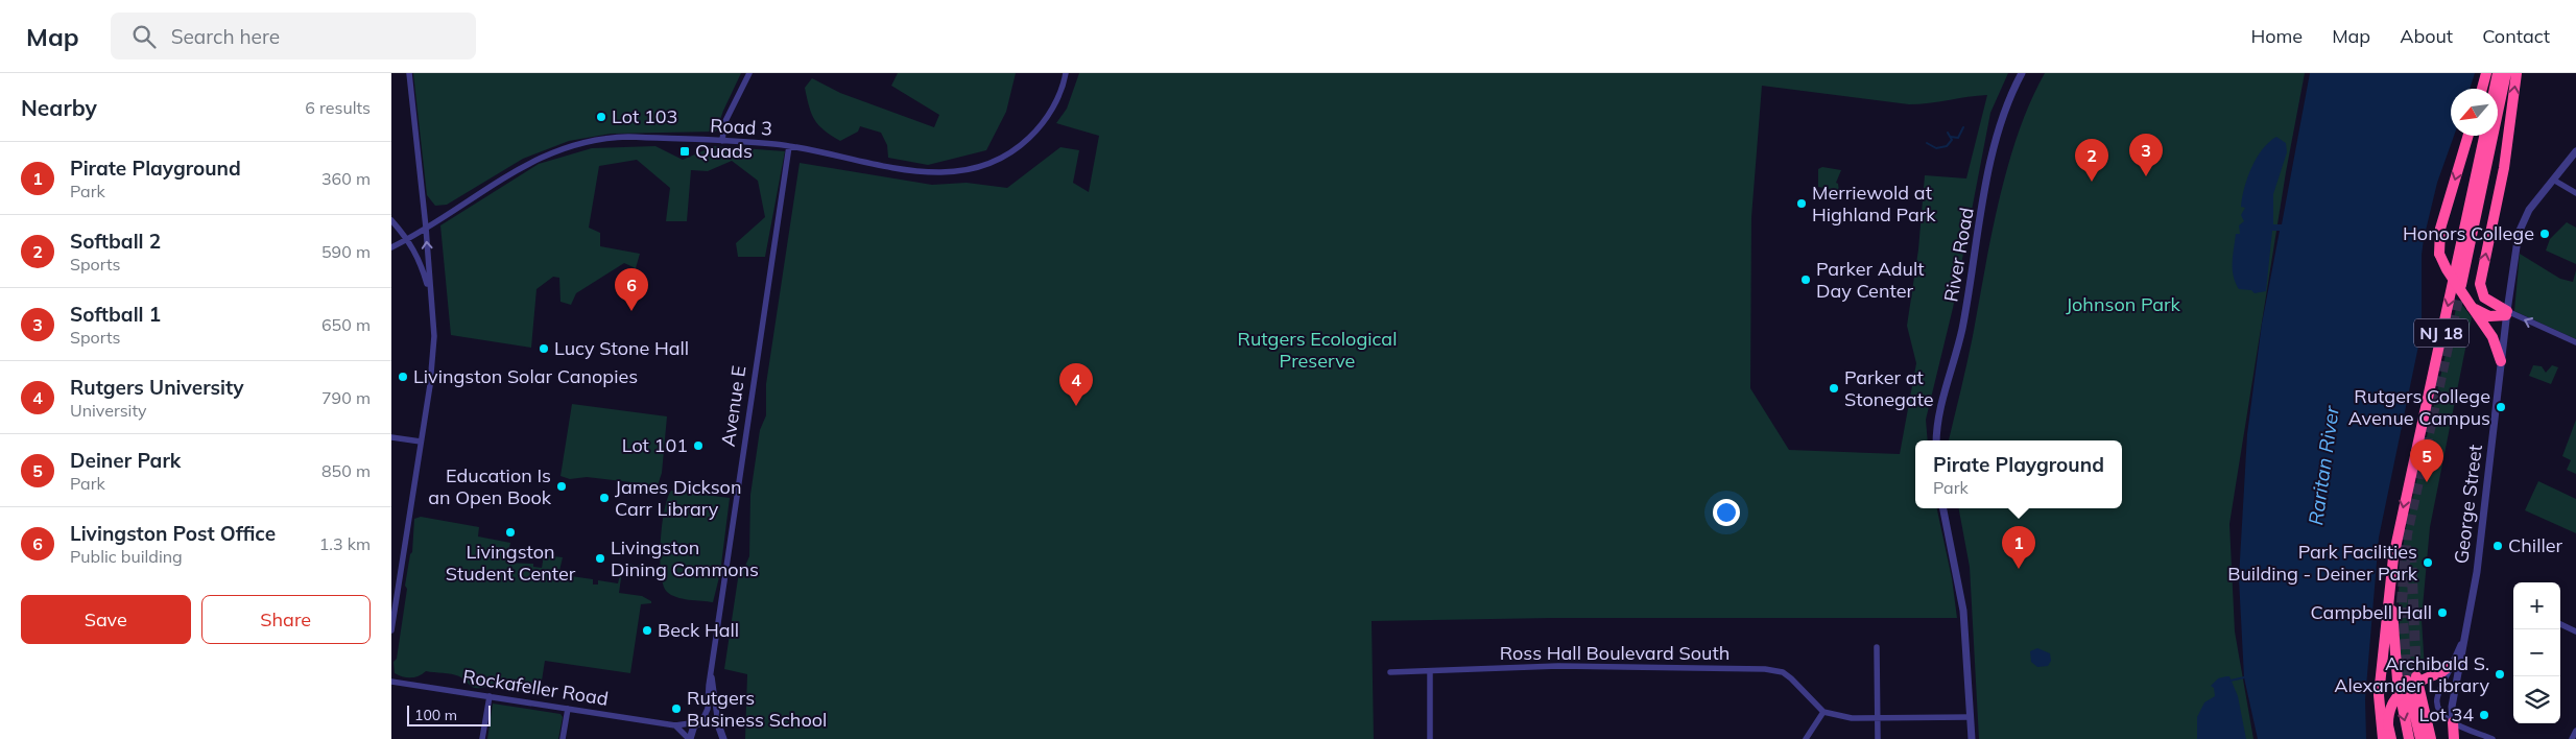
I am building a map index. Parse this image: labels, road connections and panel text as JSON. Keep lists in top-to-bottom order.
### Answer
{
  "streets": {
    "highway": ["NJ 18"],
    "street": [
      "Road 3",
      "River Road",
      "Avenue E",
      "George Street",
      "Ross Hall Boulevard South",
      "Rockafeller Road"
    ]
  },
  "crossings": [
    ["Road 3", "Avenue E"],
    ["Avenue E", "Rockafeller Road"]
  ],
  "water": ["Raritan River"],
  "parks": ["Johnson Park", "Rutgers Ecological Preserve"],
  "places": {
    "other": [
      "Lot 103",
      "Merriewold at Highland Park",
      "Honors College",
      "Parker Adult Day Center",
      "Lucy Stone Hall",
      "Livingston Solar Canopies",
      "Parker at Stonegate",
      "Rutgers College Avenue Campus",
      "Lot 101",
      "Education Is an Open Book",
      "James Dickson Carr Library",
      "Livingston Student Center",
      "Chiller",
      "Livingston Dining Commons",
      "Park Facilities Building - Deiner Park",
      "Campbell Hall",
      "Beck Hall",
      "Archibald S. Alexander Library",
      "Rutgers Business School",
      "Lot 34"
    ],
    "transit": ["Quads"]
  },
  "scale_bar": "100 m",
  "north": "bottom left",
  "page": {
    "header": "Map",
    "search": "Search here",
    "nav": [
      "Home",
      "Map",
      "About",
      "Contact"
    ],
    "heading": ["Nearby", "6 results"],
    "pins": [
      "3",
      "2",
      "6",
      "4",
      "5",
      "1"
    ],
    "list": [
      {
        "mark": "1",
        "name": "Pirate Playground",
        "note": "Park",
        "value": "360 m"
      },
      {
        "mark": "2",
        "name": "Softball 2",
        "note": "Sports",
        "value": "590 m"
      },
      {
        "mark": "3",
        "name": "Softball 1",
        "note": "Sports",
        "value": "650 m"
      },
      {
        "mark": "4",
        "name": "Rutgers University",
        "note": "University",
        "value": "790 m"
      },
      {
        "mark": "5",
        "name": "Deiner Park",
        "note": "Park",
        "value": "850 m"
      },
      {
        "mark": "6",
        "name": "Livingston Post Office",
        "note": "Public building",
        "value": "1.3 km"
      }
    ],
    "popup": ["Pirate Playground", "Park"],
    "buttons": ["Save", "Share"],
    "map_buttons": ["+", "−"],
    "scale": "100 m"
  }
}
